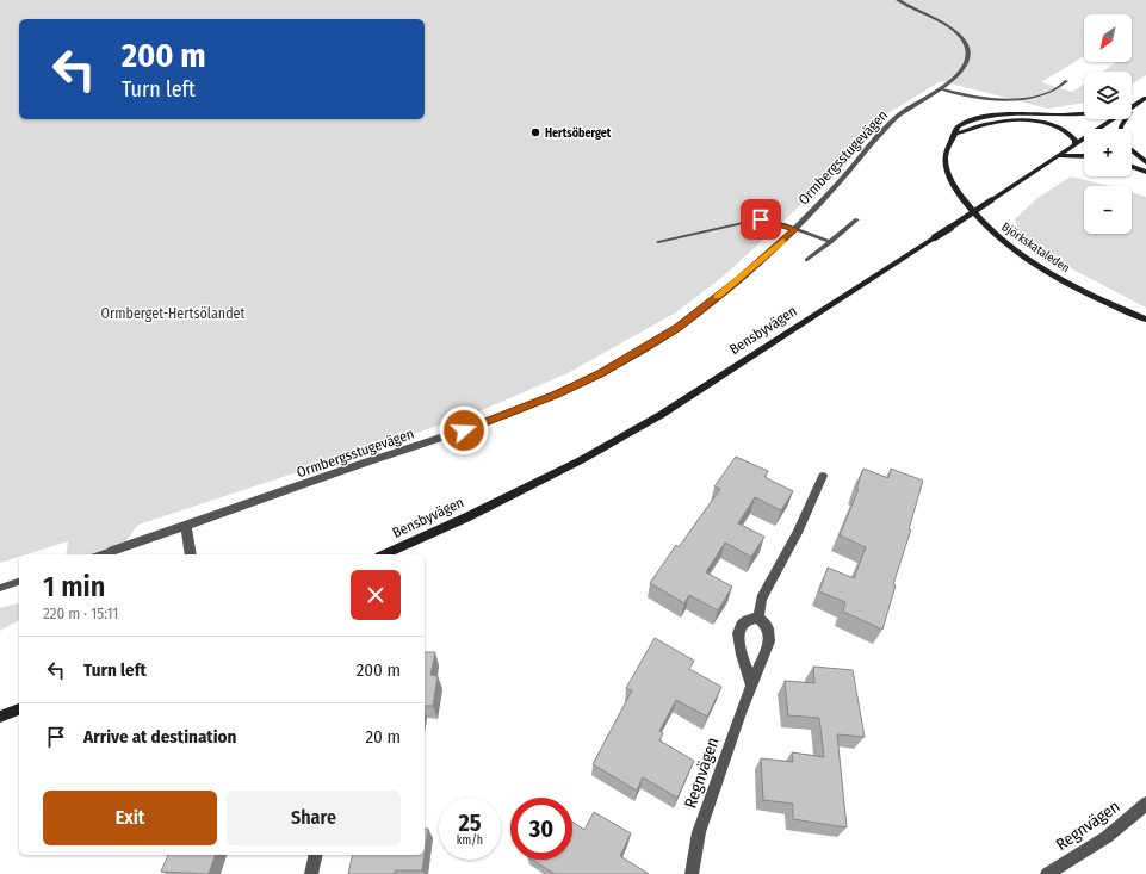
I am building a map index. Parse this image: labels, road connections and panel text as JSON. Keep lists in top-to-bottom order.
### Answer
{
  "streets": {
    "main road": ["Björkskataleden", "Bensbyvägen"],
    "street": ["Ormbergsstugevägen", "Regnvägen"]
  },
  "parks": ["Ormberget-Hertsölandet"],
  "places": ["Hertsöberget"],
  "north": "bottom left",
  "page": {
    "map_buttons": ["+", "−"],
    "turn": ["200 m", "Turn left"],
    "heading": ["1 min", "220 m · 15:11"],
    "list": [
      {
        "name": "Turn left",
        "value": "200 m"
      },
      {
        "name": "Arrive at destination",
        "value": "20 m"
      }
    ],
    "buttons": ["Exit", "Share"],
    "speed": "25 km/h",
    "limit": "30"
  }
}
